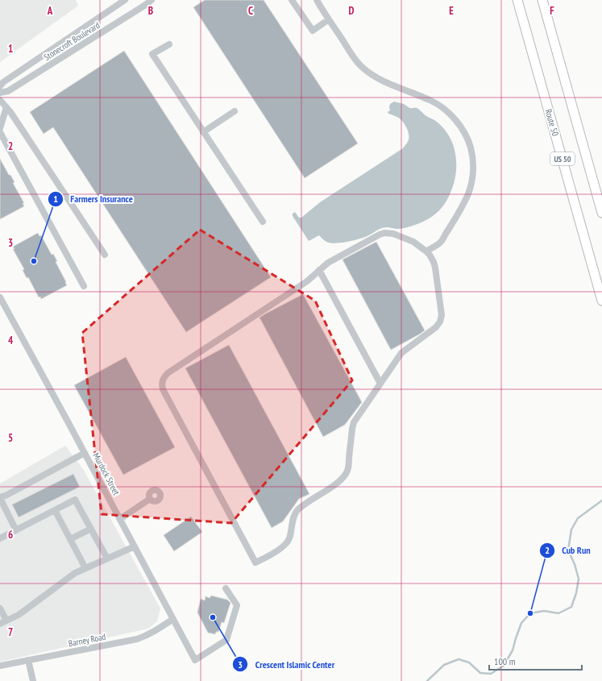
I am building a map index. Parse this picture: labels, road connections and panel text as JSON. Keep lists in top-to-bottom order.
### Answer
{
  "streets": {
    "highway": ["Route 50", "US 50"],
    "street": ["Stonecroft Boulevard", "Murdock Street", "Barney Road"]
  },
  "crossings": [
    ["Murdock Street", "Barney Road"]
  ],
  "places": ["Farmers Insurance", "Cub Run", "Crescent Islamic Center"],
  "scale_bar": "100 m",
  "grid": {
    "columns": [
      "A",
      "B",
      "C",
      "D",
      "E",
      "F"
    ],
    "rows": [
      "1",
      "2",
      "3",
      "4",
      "5",
      "6",
      "7"
    ]
  }
}
